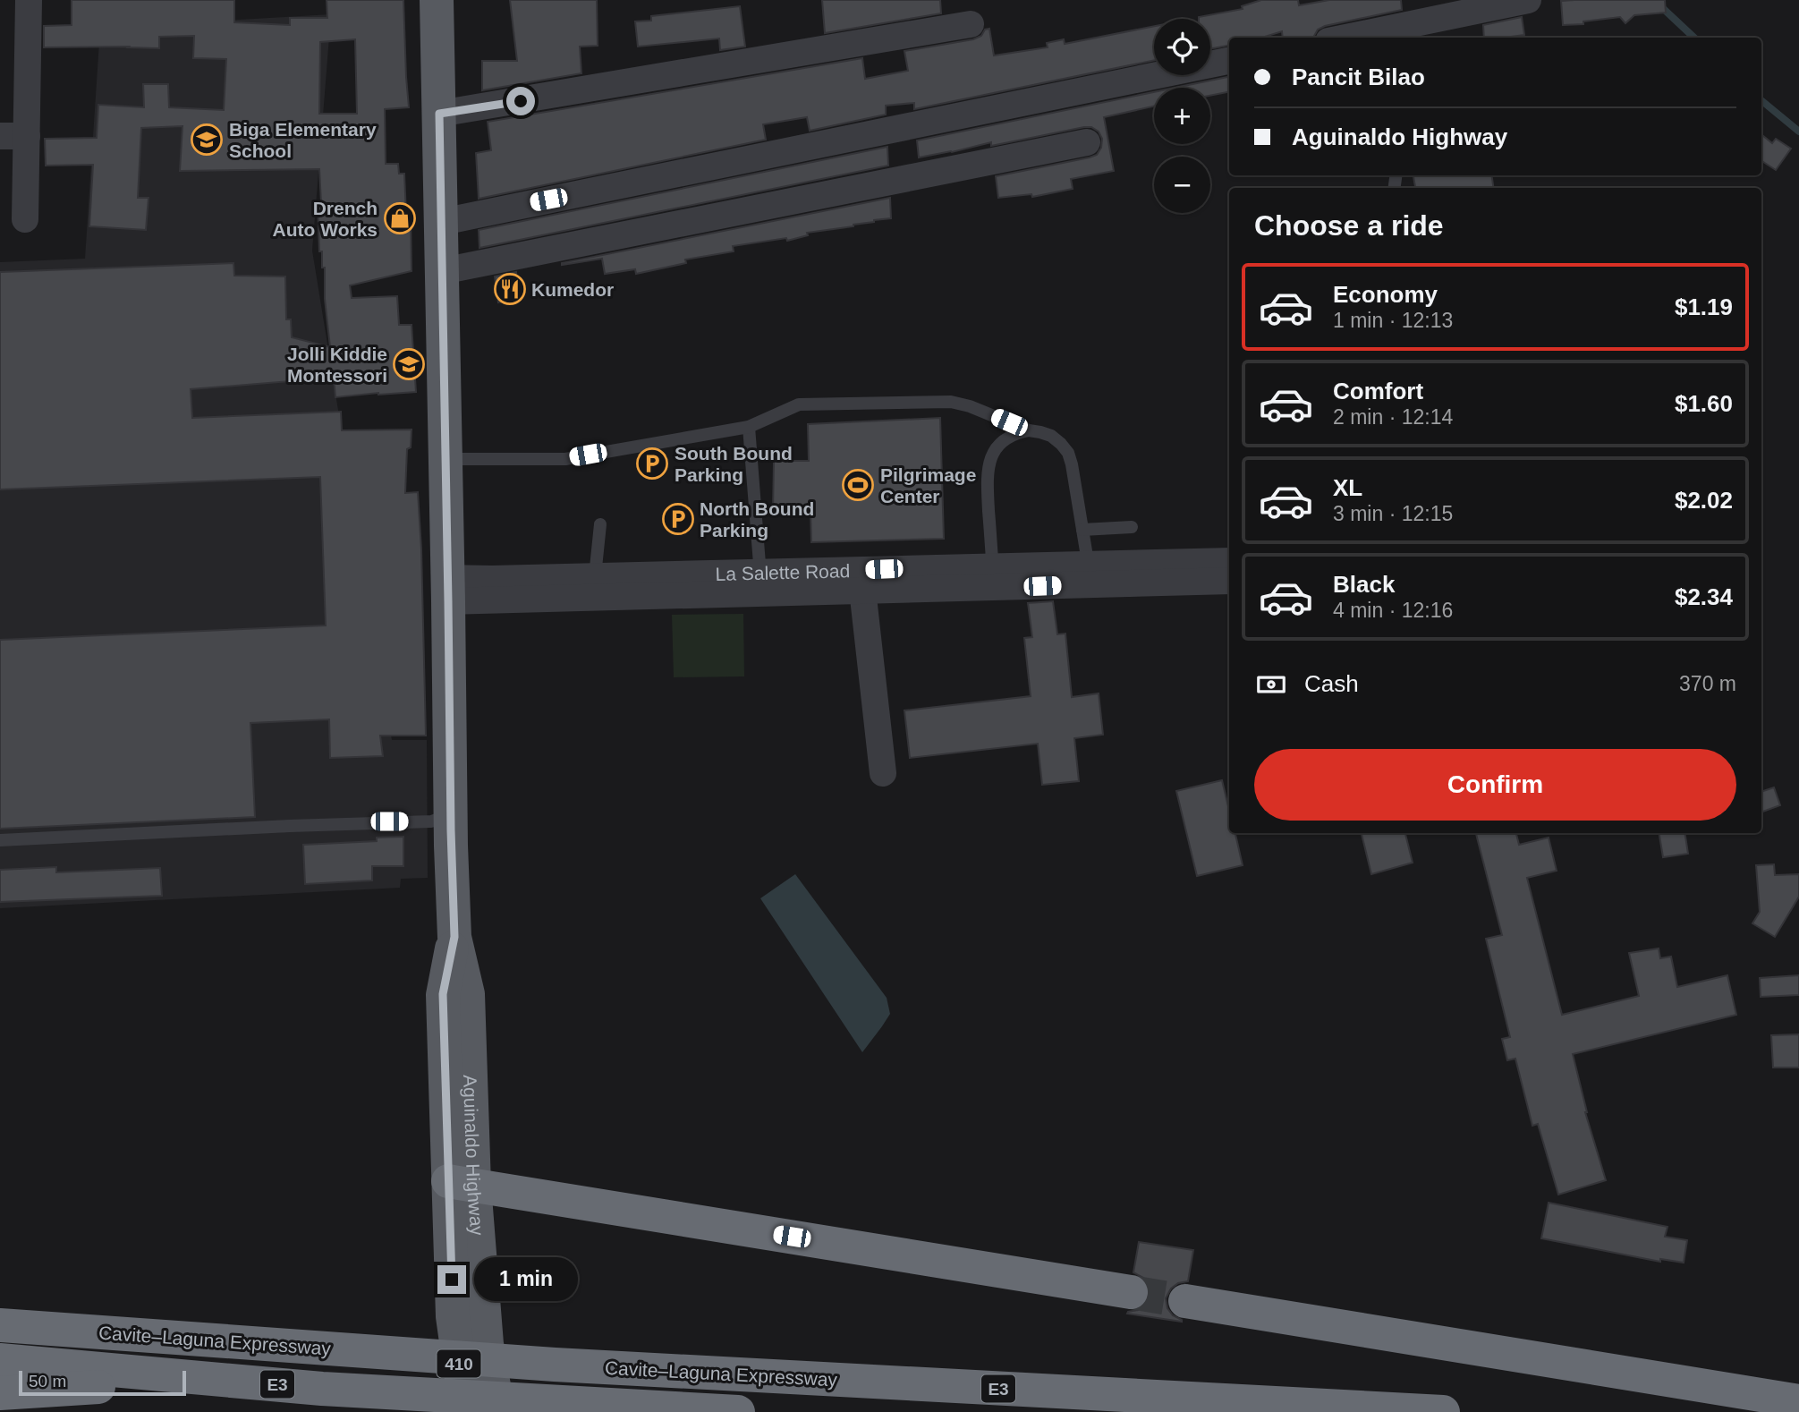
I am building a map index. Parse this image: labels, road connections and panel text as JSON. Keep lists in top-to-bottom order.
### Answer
{
  "streets": {
    "highway": ["Cavite–Laguna Expressway", "E3"],
    "main road": ["Aguinaldo Highway", "410"],
    "street": ["La Salette Road"]
  },
  "crossings": [
    ["La Salette Road", "Aguinaldo Highway"]
  ],
  "places": {
    "school or university": ["Biga Elementary School", "Jolli Kiddie Montessori"],
    "shop": ["Drench Auto Works"],
    "restaurant": ["Kumedor"],
    "parking": ["South Bound Parking", "North Bound Parking"],
    "sports": ["Pilgrimage Center"]
  },
  "scale_bar": "50 m",
  "page": {
    "map_buttons": ["+", "−"],
    "banner": ["Pancit Bilao", "Aguinaldo Highway"],
    "heading": "Choose a ride",
    "list": [
      {
        "name": "Economy",
        "note": "1 min · 12:13",
        "value": "$1.19"
      },
      {
        "name": "Comfort",
        "note": "2 min · 12:14",
        "value": "$1.60"
      },
      {
        "name": "XL",
        "note": "3 min · 12:15",
        "value": "$2.02"
      },
      {
        "name": "Black",
        "note": "4 min · 12:16",
        "value": "$2.34"
      }
    ],
    "pay": ["Cash", "370 m"],
    "buttons": "Confirm",
    "bubble": "1 min",
    "scale": "50 m"
  }
}
